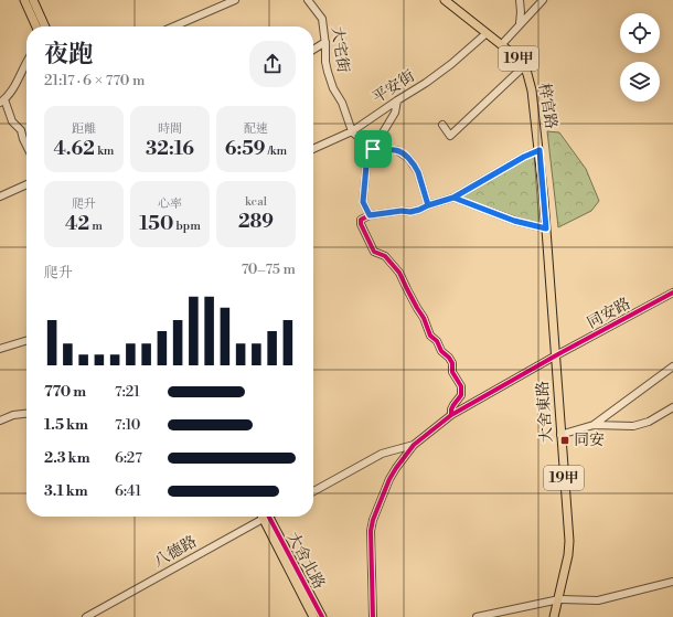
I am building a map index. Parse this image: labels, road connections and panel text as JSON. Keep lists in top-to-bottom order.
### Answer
{
  "streets": {
    "main road": [
      "19甲",
      "梓官路",
      "大舍東路",
      "大舍北路"
    ],
    "street": [
      "大宅街",
      "平安街",
      "同安路",
      "八德路"
    ]
  },
  "crossings": [
    ["大宅街", "平安街"],
    ["平安街", "梓官路"],
    ["梓官路", "大舍東路"],
    ["同安路", "大舍東路"]
  ],
  "places": {
    "transit": ["同安"]
  },
  "page": {
    "heading": ["夜跑", "21:17 · 6 × 770 m"],
    "stats": [
      ["距離", "4.62 km"],
      ["時間", "32:16"],
      ["配速", "6:59 /km"],
      ["爬升", "42 m"],
      ["心率", "150 bpm"],
      ["kcal", "289"]
    ],
    "chart": ["爬升", "70–75 m"],
    "list": [
      {
        "name": "770 m",
        "note": "7:21"
      },
      {
        "name": "1.5 km",
        "note": "7:10"
      },
      {
        "name": "2.3 km",
        "note": "6:27"
      },
      {
        "name": "3.1 km",
        "note": "6:41"
      }
    ]
  }
}
